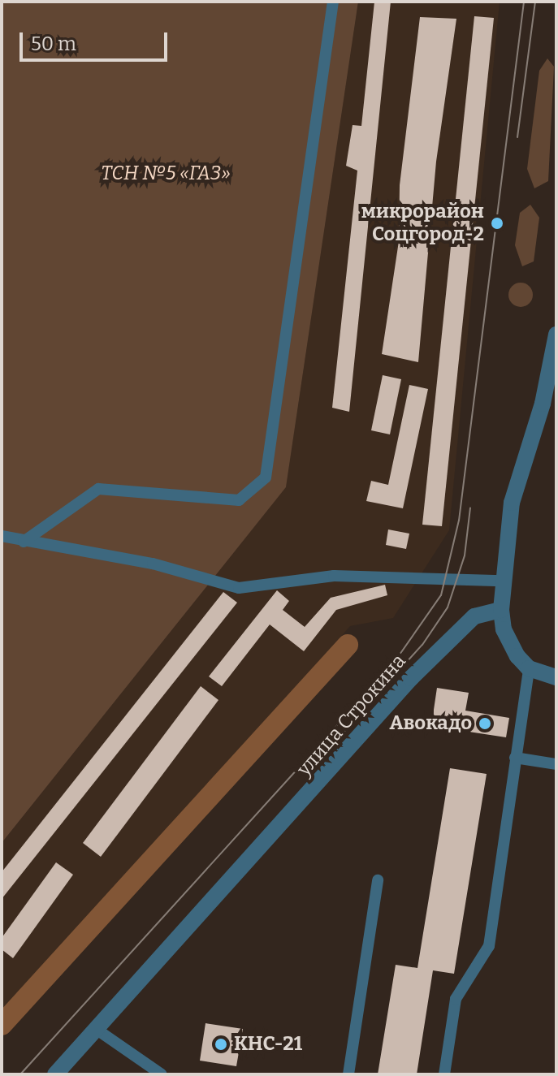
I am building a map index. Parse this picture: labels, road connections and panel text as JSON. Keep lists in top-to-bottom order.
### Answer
{
  "streets": {
    "street": ["улица Строкина"]
  },
  "parks": ["ТСН №5 «ГАЗ»"],
  "places": ["микрорайон Соцгород-2", "Авокадо", "КНС-21"],
  "scale_bar": "50 m"
}
